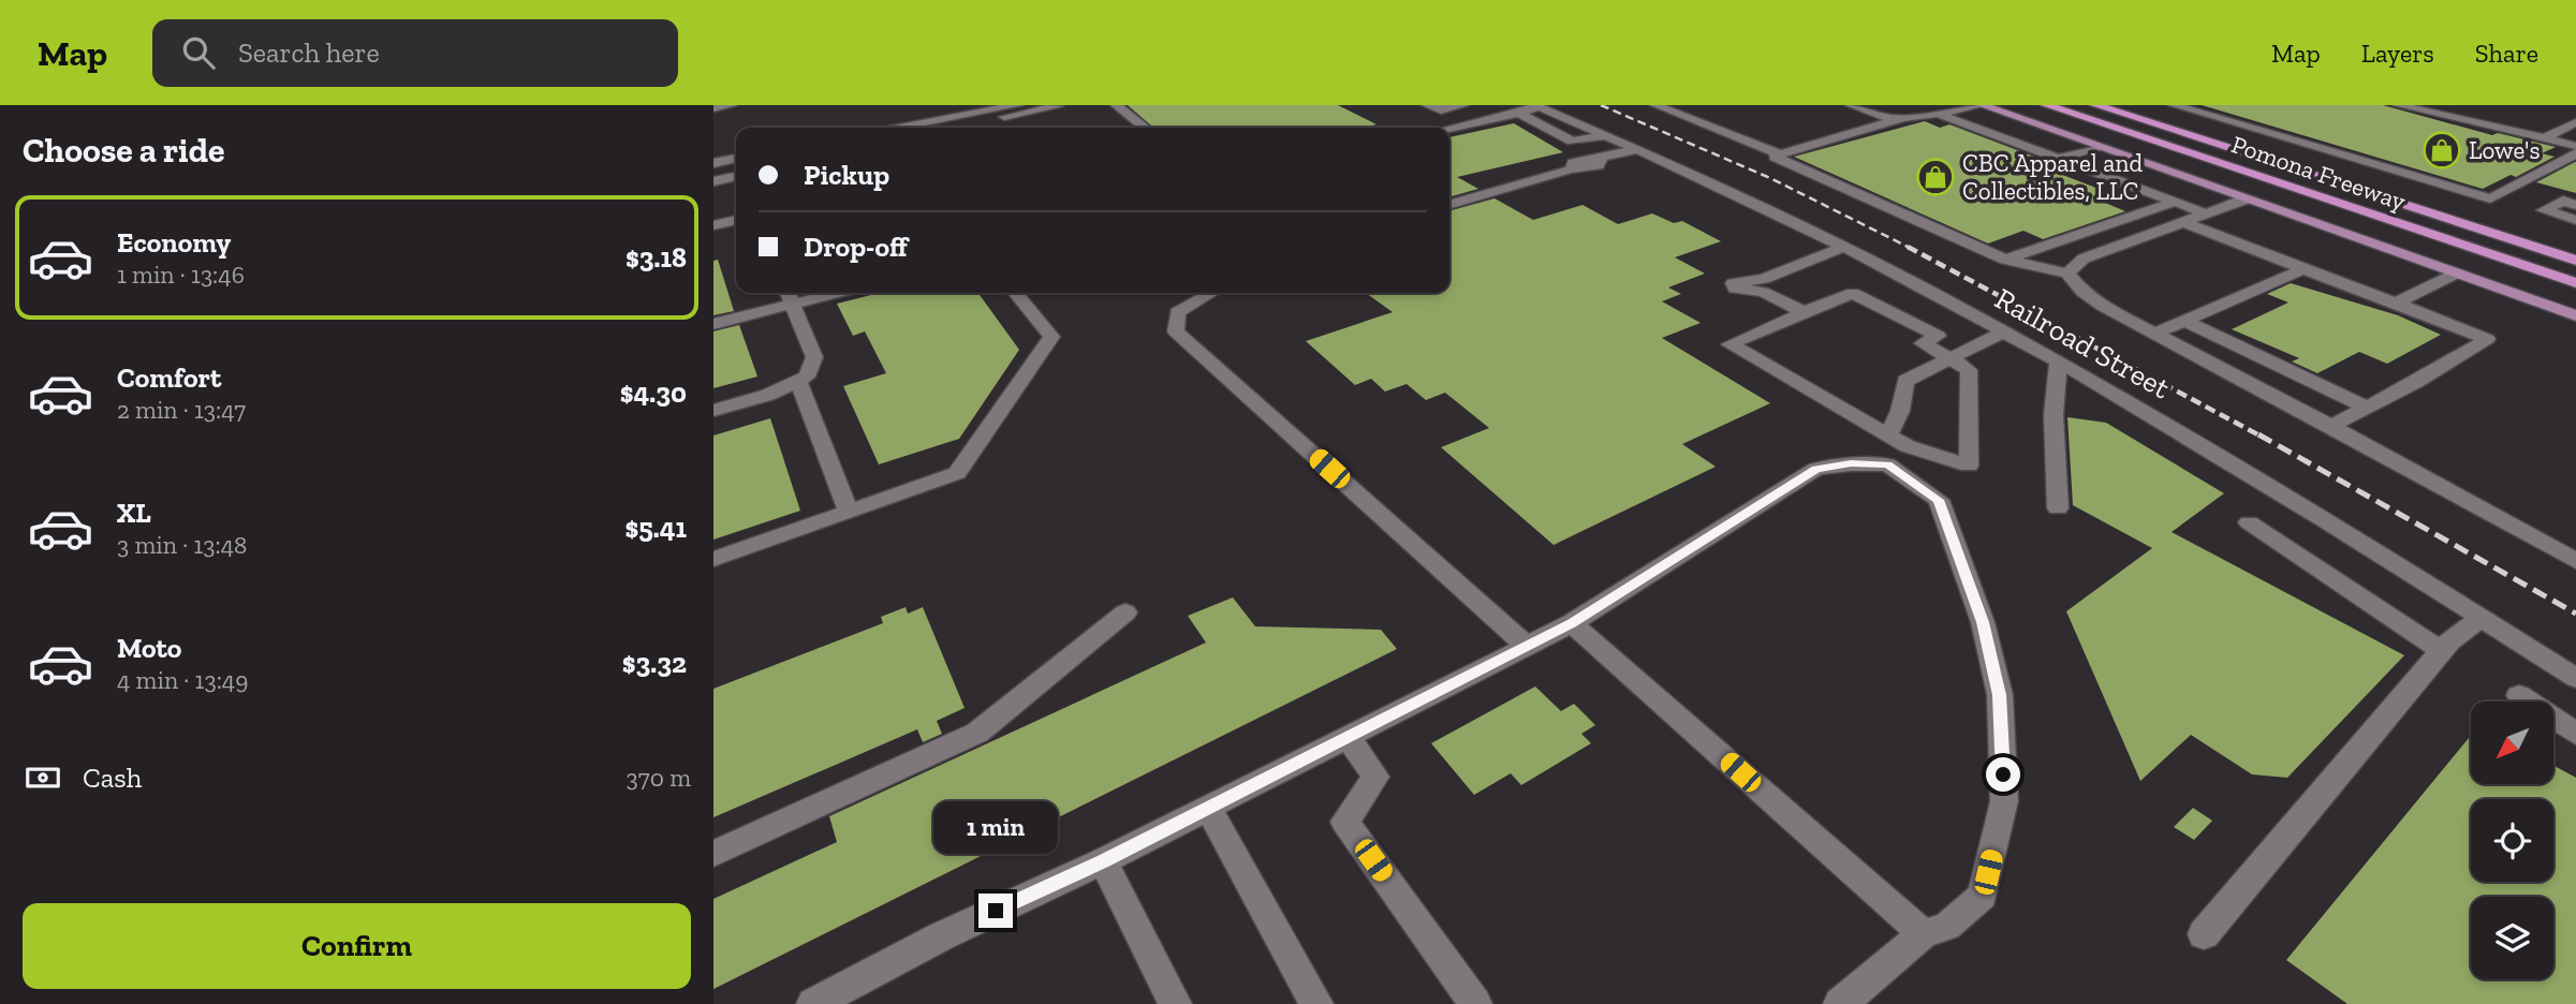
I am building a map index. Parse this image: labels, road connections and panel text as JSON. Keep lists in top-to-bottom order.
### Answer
{
  "streets": {
    "highway": ["Pomona Freeway"],
    "street": ["Railroad Street"]
  },
  "places": {
    "shop": ["Lowe's", "CBC Apparel and Collectibles, LLC"]
  },
  "north": "bottom left",
  "page": {
    "header": "Map",
    "search": "Search here",
    "nav": ["Map", "Layers", "Share"],
    "heading": "Choose a ride",
    "banner": ["Pickup", "Drop-off"],
    "list": [
      {
        "name": "Economy",
        "note": "1 min · 13:46",
        "value": "$3.18"
      },
      {
        "name": "Comfort",
        "note": "2 min · 13:47",
        "value": "$4.30"
      },
      {
        "name": "XL",
        "note": "3 min · 13:48",
        "value": "$5.41"
      },
      {
        "name": "Moto",
        "note": "4 min · 13:49",
        "value": "$3.32"
      }
    ],
    "pay": ["Cash", "370 m"],
    "bubble": "1 min",
    "buttons": "Confirm"
  }
}
